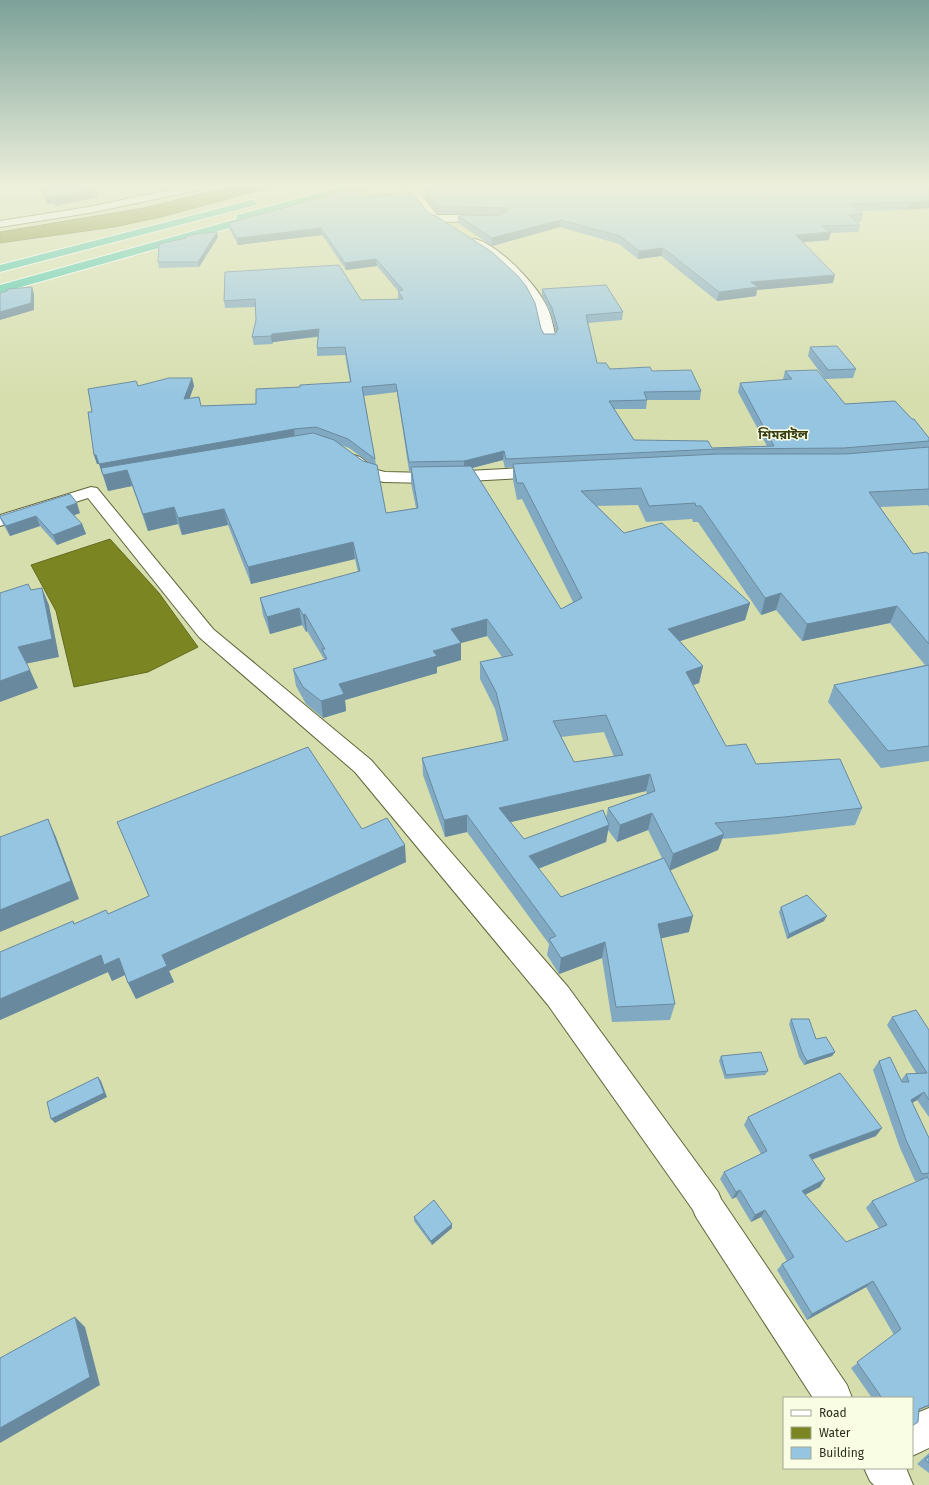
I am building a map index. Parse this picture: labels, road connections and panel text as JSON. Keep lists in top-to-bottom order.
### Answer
{
  "districts": ["শিমরাইল"],
  "legend": ["Road", "Water", "Building"]
}
